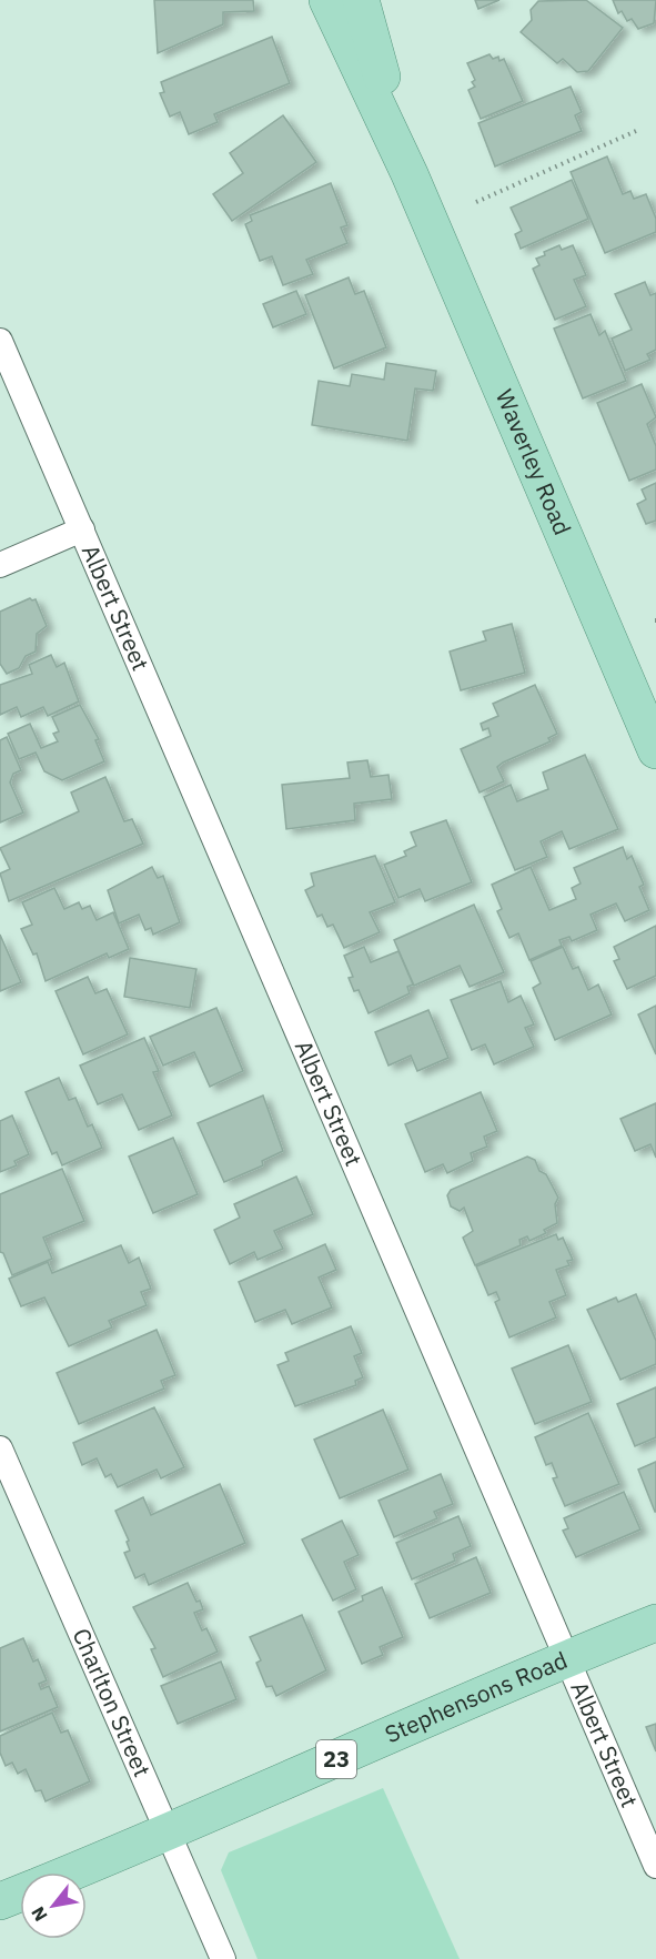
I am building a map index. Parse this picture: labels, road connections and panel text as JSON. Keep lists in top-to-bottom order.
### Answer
{
  "streets": {
    "main road": ["Waverley Road", "Stephensons Road", "23"],
    "street": ["Albert Street", "Charlton Street"]
  },
  "crossings": [
    ["Albert Street", "Stephensons Road"],
    ["Stephensons Road", "Charlton Street"]
  ],
  "north": "bottom left"
}
